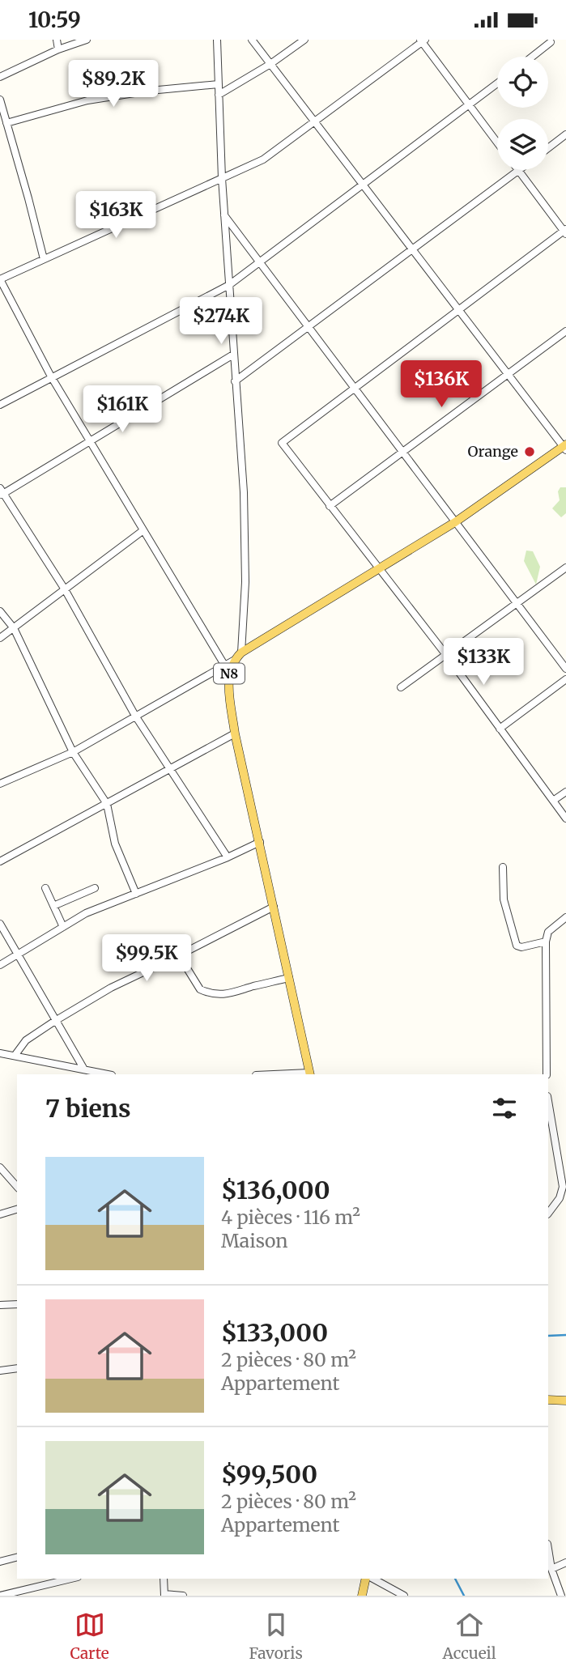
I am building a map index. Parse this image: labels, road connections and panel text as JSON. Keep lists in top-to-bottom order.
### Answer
{
  "streets": {
    "main road": ["N8"]
  },
  "places": ["Orange"],
  "page": {
    "status": "10:59",
    "price": [
      "$89.2K",
      "$163K",
      "$274K",
      "$136K",
      "$161K",
      "$133K",
      "$99.5K"
    ],
    "heading": "7 biens",
    "list": [
      {
        "name": "$136,000",
        "note": "4 pièces · 116 m² · Maison"
      },
      {
        "name": "$133,000",
        "note": "2 pièces · 80 m² · Appartement"
      },
      {
        "name": "$99,500",
        "note": "2 pièces · 80 m² · Appartement"
      }
    ],
    "tabs": ["Carte", "Favoris", "Accueil"]
  }
}
